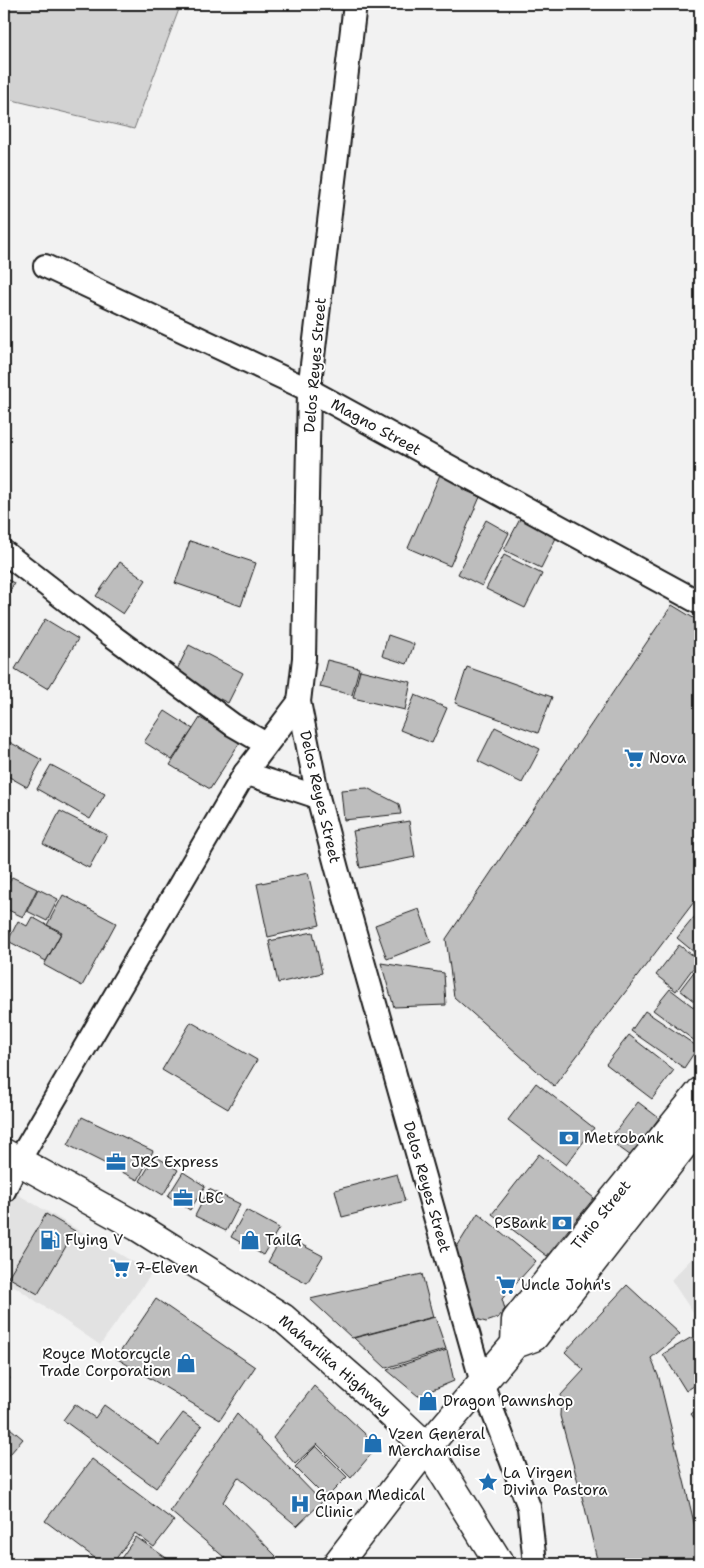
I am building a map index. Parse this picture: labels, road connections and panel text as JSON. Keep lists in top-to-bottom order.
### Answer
{
  "streets": {
    "main road": ["Tinio Street", "Maharlika Highway"],
    "street": ["Delos Reyes Street", "Magno Street"]
  },
  "crossings": [
    ["Delos Reyes Street", "Magno Street"],
    ["Delos Reyes Street", "Tinio Street"],
    ["Tinio Street", "Maharlika Highway"]
  ],
  "places": {
    "supermarket": ["Nova", "7-Eleven", "Uncle John's"],
    "bank": ["Metrobank", "PSBank"],
    "office": ["JRS Express", "LBC"],
    "fuel station": ["Flying V"],
    "shop": [
      "TailG",
      "Royce Motorcycle Trade Corporation",
      "Dragon Pawnshop",
      "Vzen General Merchandise"
    ],
    "place": ["La Virgen Divina Pastora"],
    "hospital": ["Gapan Medical Clinic"]
  }
}
